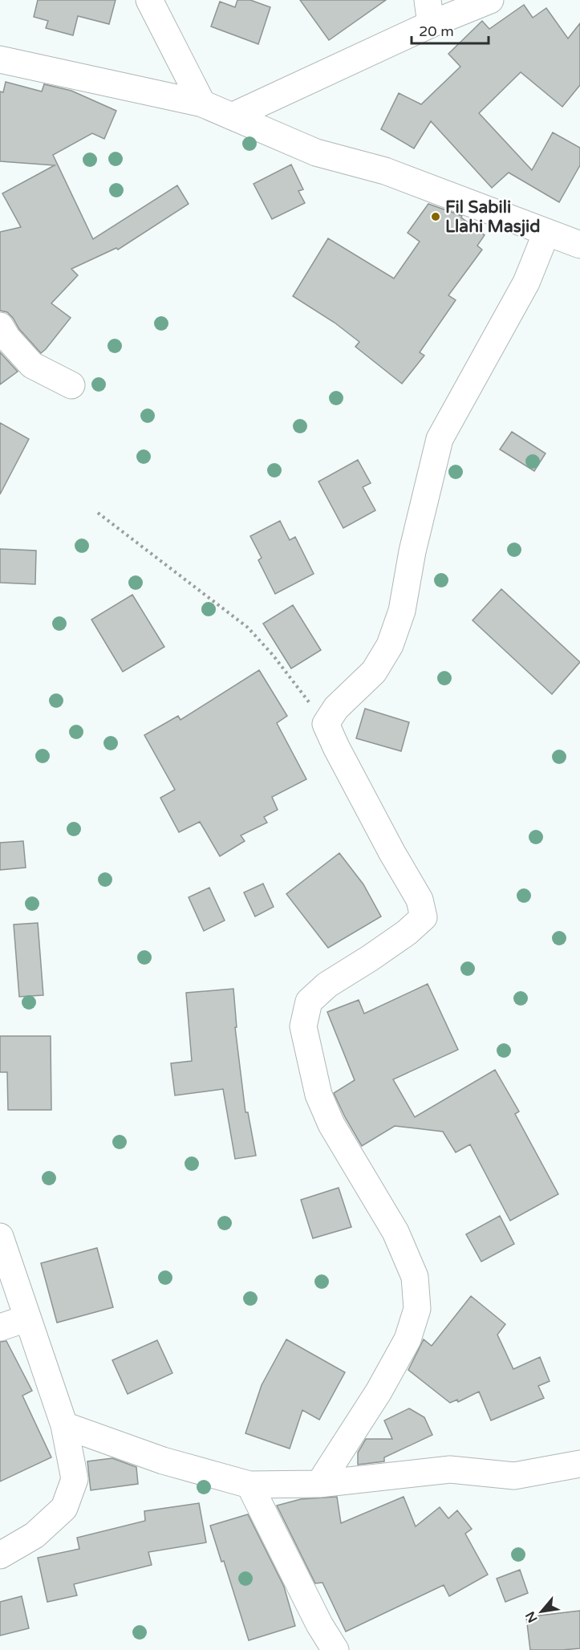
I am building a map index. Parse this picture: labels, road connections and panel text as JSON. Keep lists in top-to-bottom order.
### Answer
{
  "places": ["Fil Sabili Llahi Masjid"],
  "scale_bar": "20 m",
  "north": "bottom left"
}
